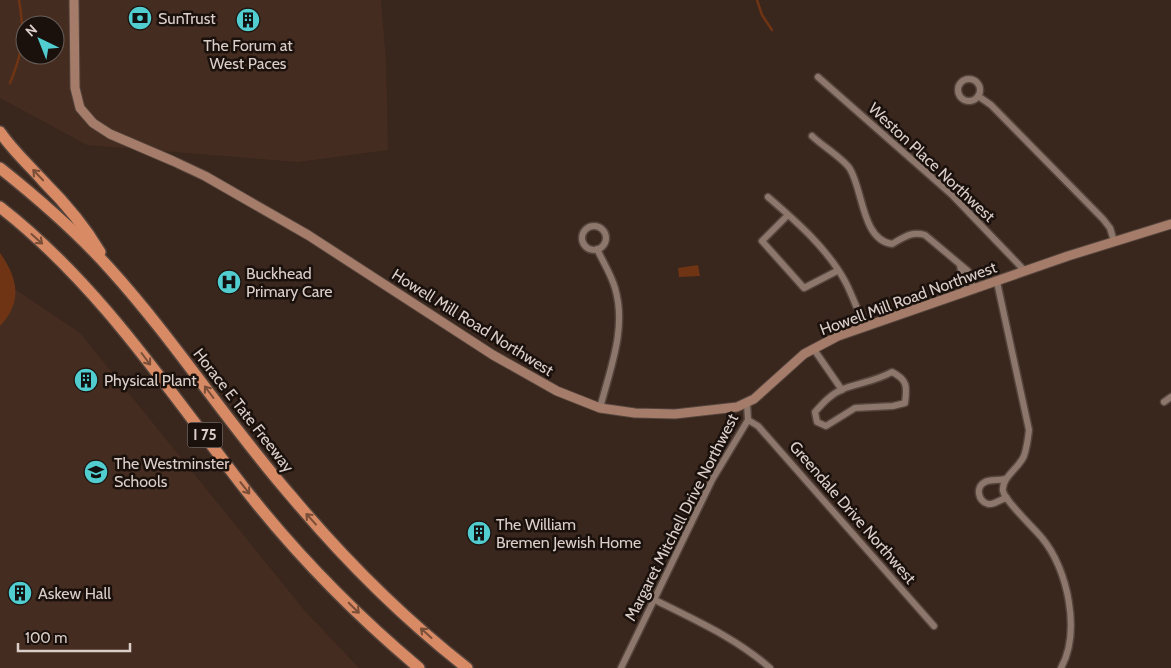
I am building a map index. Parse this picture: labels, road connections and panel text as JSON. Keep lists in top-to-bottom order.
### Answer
{
  "streets": {
    "highway": ["Horace E Tate Freeway", "I 75"],
    "main road": ["Howell Mill Road Northwest"],
    "street": ["Weston Place Northwest", "Greendale Drive Northwest", "Margaret Mitchell Drive Northwest"]
  },
  "crossings": [
    ["Weston Place Northwest", "Howell Mill Road Northwest"],
    ["Howell Mill Road Northwest", "Margaret Mitchell Drive Northwest"],
    ["Greendale Drive Northwest", "Margaret Mitchell Drive Northwest"]
  ],
  "places": {
    "bank": ["SunTrust"],
    "building": [
      "The Forum at West Paces",
      "Physical Plant",
      "The William Bremen Jewish Home",
      "Askew Hall"
    ],
    "hospital": ["Buckhead Primary Care"],
    "school or university": ["The Westminster Schools"]
  },
  "scale_bar": "100 m",
  "north": "top left"
}
